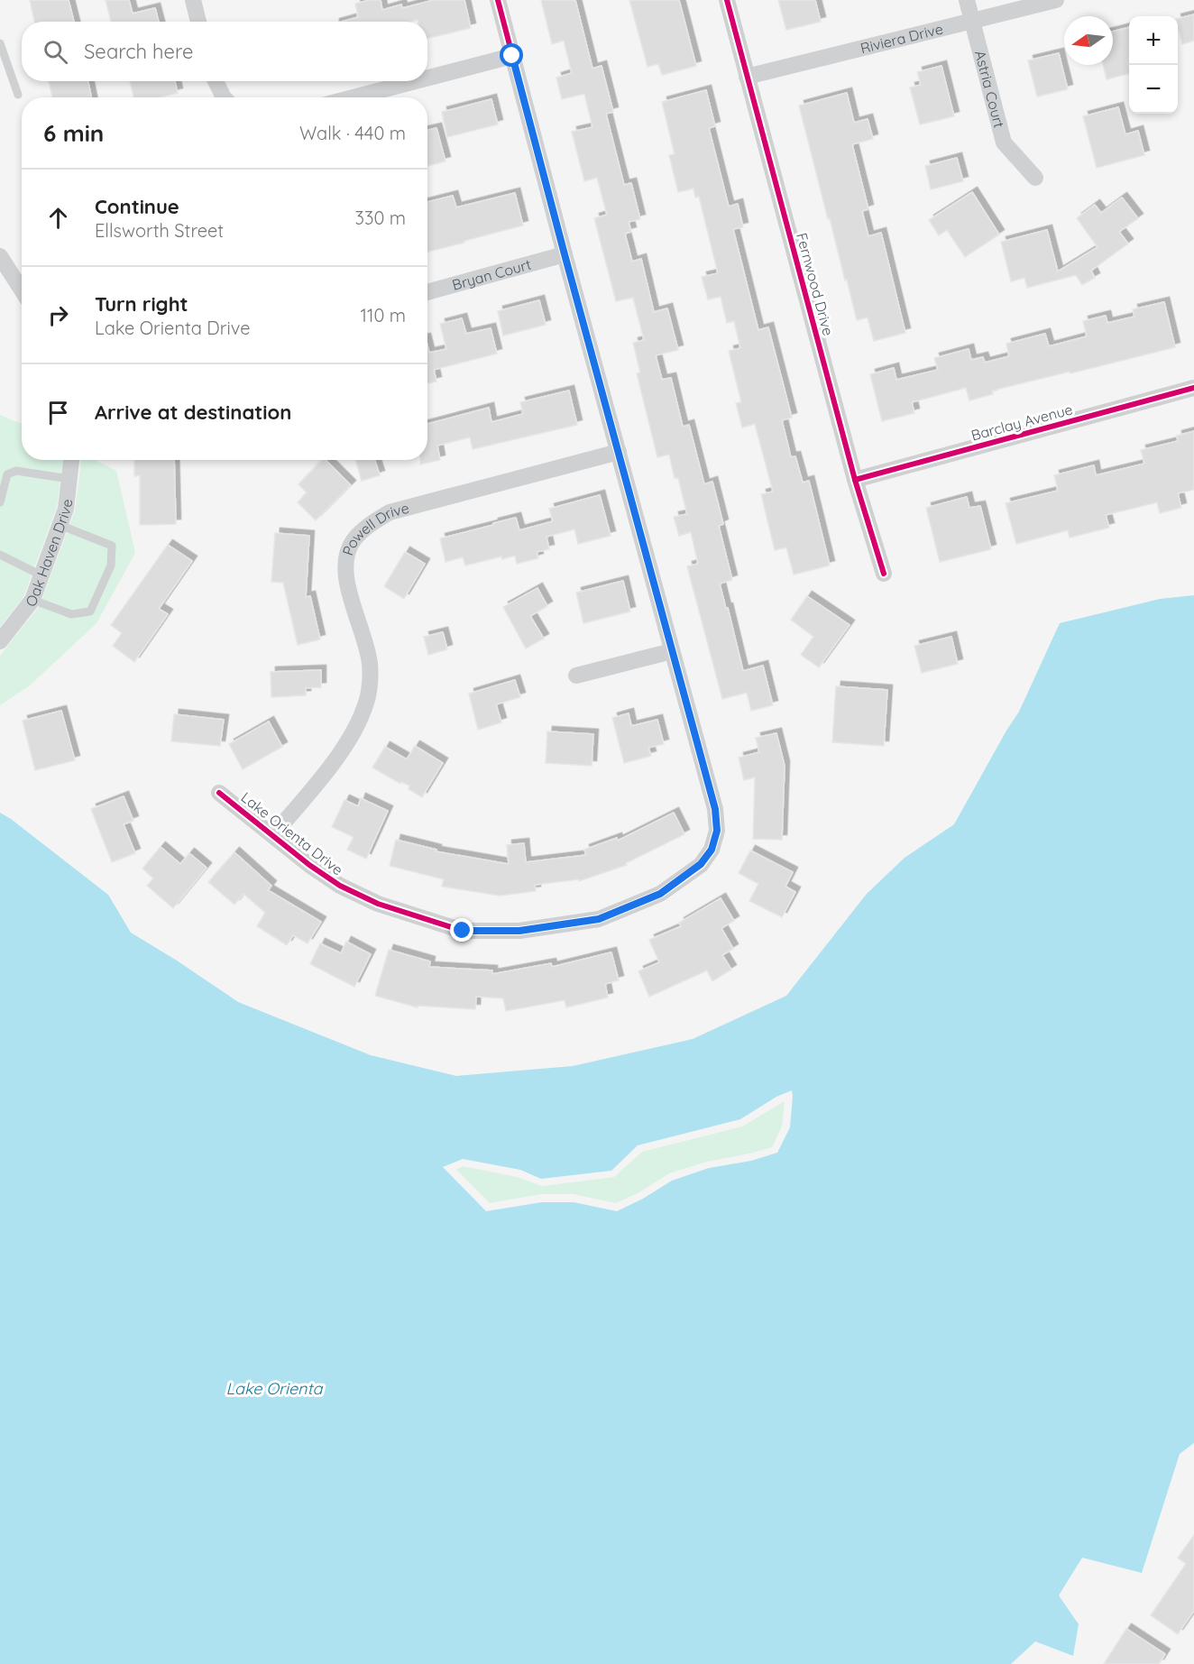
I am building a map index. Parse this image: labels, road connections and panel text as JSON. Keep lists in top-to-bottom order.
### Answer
{
  "streets": {
    "street": [
      "Riviera Drive",
      "Astria Court",
      "Bryan Court",
      "Fernwood Drive",
      "Barclay Avenue",
      "Powell Drive",
      "Oak Haven Drive",
      "Lake Orienta Drive"
    ]
  },
  "crossings": [
    ["Riviera Drive", "Astria Court"],
    ["Riviera Drive", "Fernwood Drive"],
    ["Fernwood Drive", "Barclay Avenue"],
    ["Powell Drive", "Lake Orienta Drive"]
  ],
  "water": ["Lake Orienta"],
  "north": "left",
  "page": {
    "map_buttons": ["+", "−"],
    "search": "Search here",
    "heading": ["6 min", "Walk · 440 m"],
    "list": [
      ["Continue", "Ellsworth Street", "330 m"],
      ["Turn right", "Lake Orienta Drive", "110 m"],
      "Arrive at destination"
    ]
  }
}
